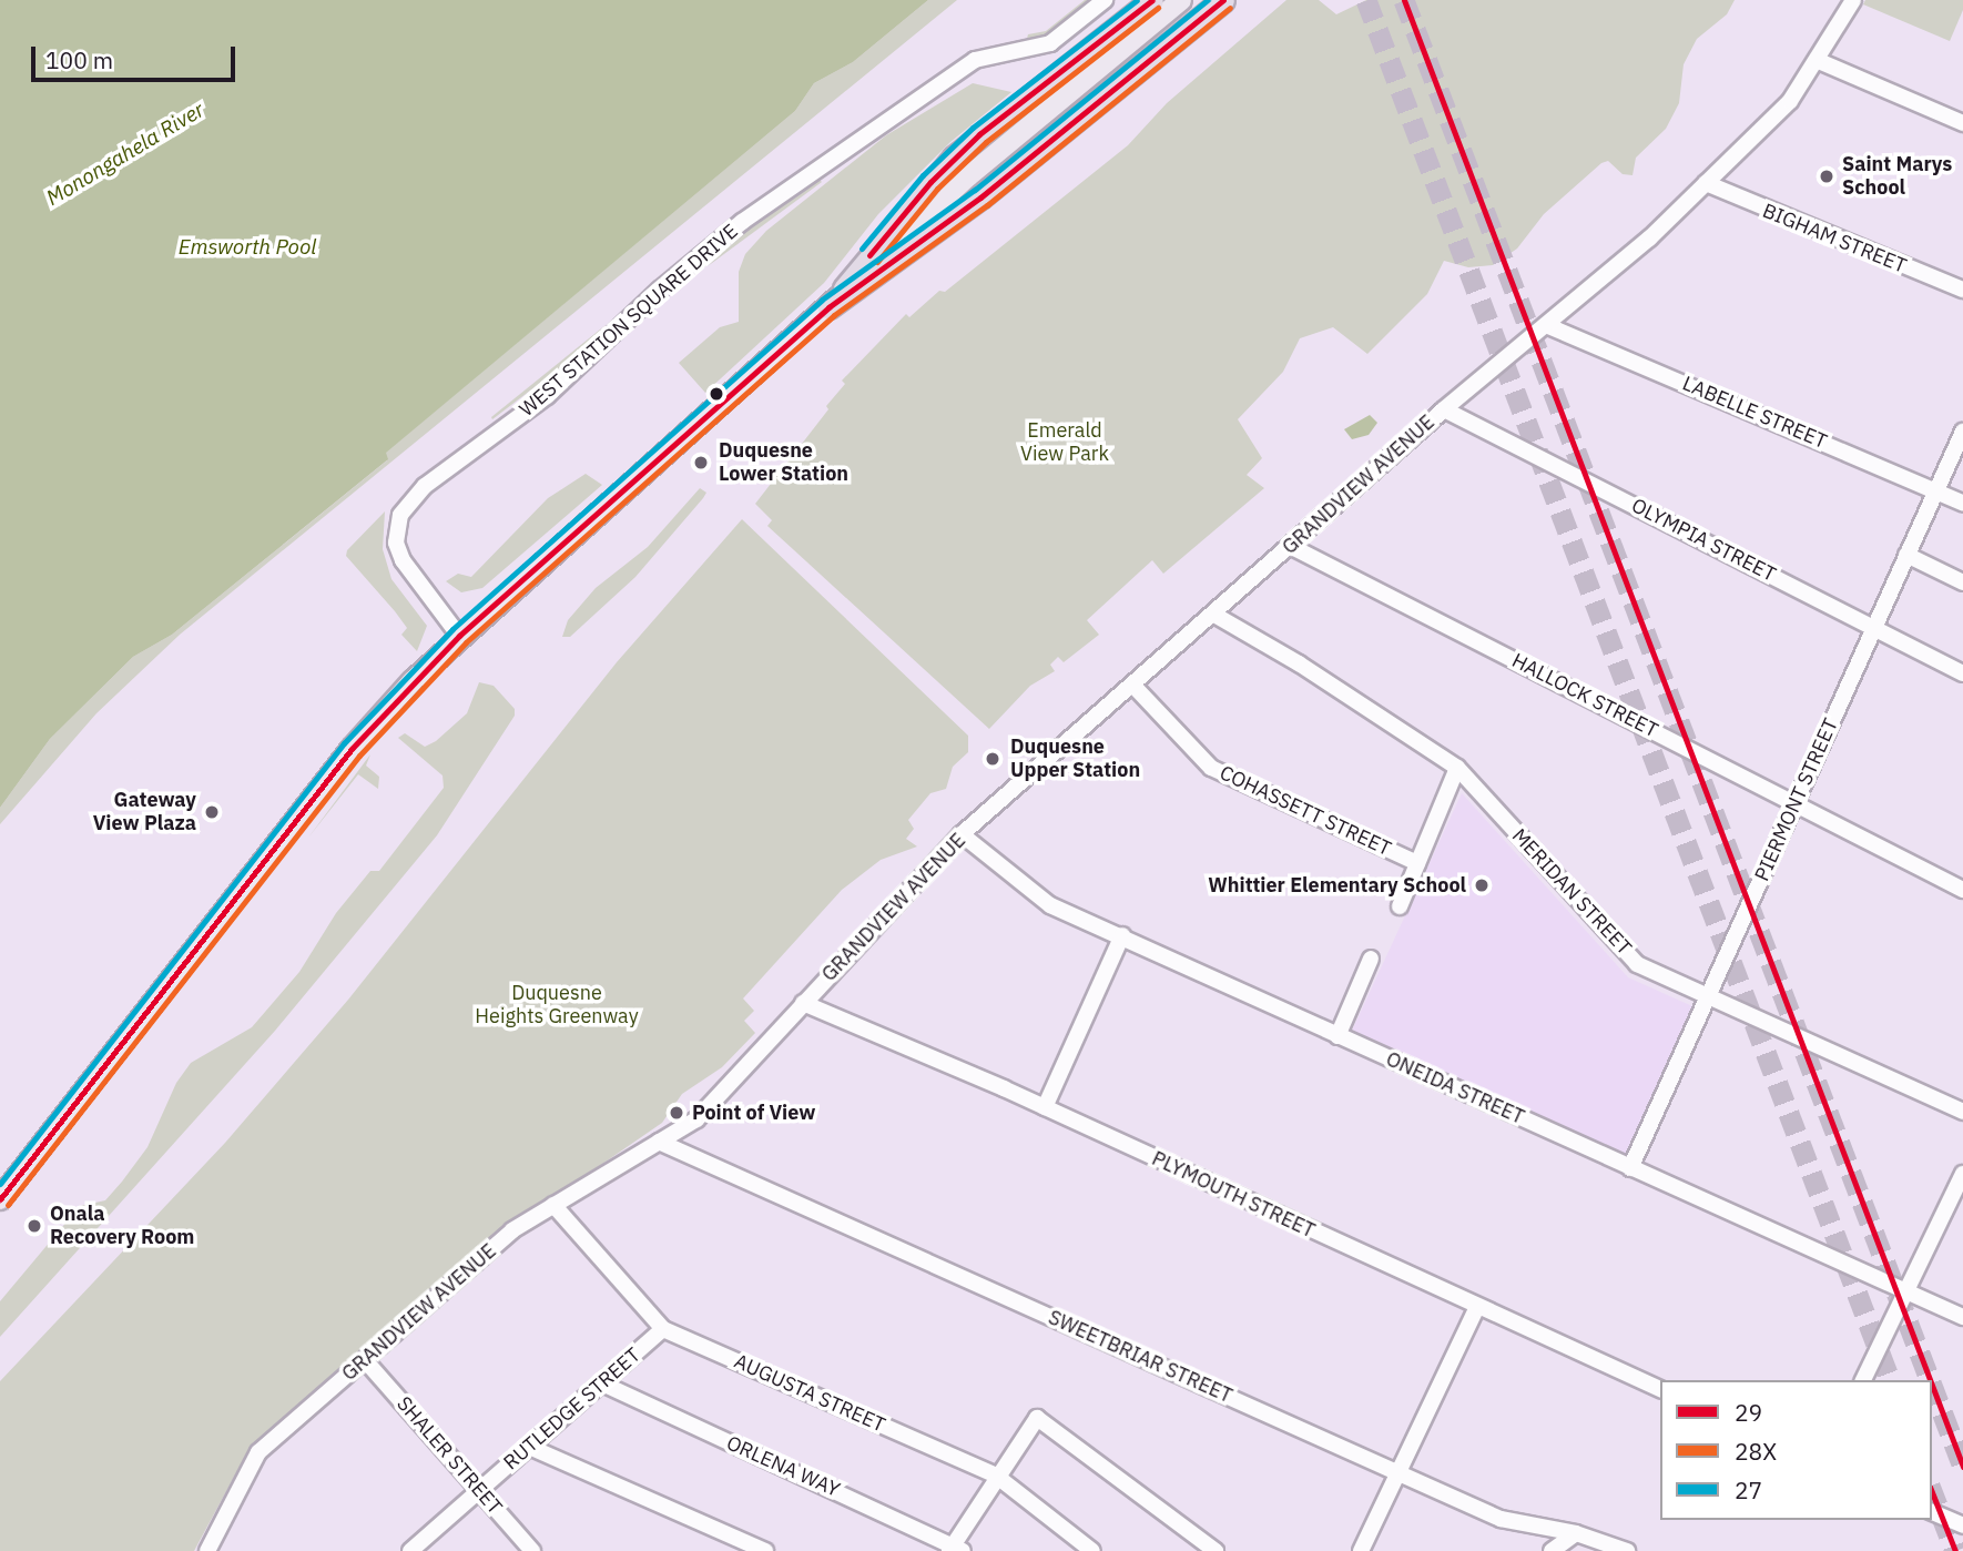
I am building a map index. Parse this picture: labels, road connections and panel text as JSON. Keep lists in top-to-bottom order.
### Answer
{
  "streets": {
    "street": [
      "BIGHAM STREET",
      "WEST STATION SQUARE DRIVE",
      "LABELLE STREET",
      "GRANDVIEW AVENUE",
      "OLYMPIA STREET",
      "HALLOCK STREET",
      "PIERMONT STREET",
      "COHASSETT STREET",
      "MERIDAN STREET",
      "ONEIDA STREET",
      "PLYMOUTH STREET",
      "SWEETBRIAR STREET",
      "AUGUSTA STREET",
      "RUTLEDGE STREET",
      "SHALER STREET",
      "ORLENA WAY"
    ]
  },
  "crossings": [
    ["BIGHAM STREET", "GRANDVIEW AVENUE"],
    ["LABELLE STREET", "GRANDVIEW AVENUE"],
    ["LABELLE STREET", "PIERMONT STREET"],
    ["GRANDVIEW AVENUE", "OLYMPIA STREET"],
    ["GRANDVIEW AVENUE", "HALLOCK STREET"],
    ["GRANDVIEW AVENUE", "COHASSETT STREET"],
    ["GRANDVIEW AVENUE", "MERIDAN STREET"],
    ["GRANDVIEW AVENUE", "ONEIDA STREET"],
    ["GRANDVIEW AVENUE", "PLYMOUTH STREET"],
    ["GRANDVIEW AVENUE", "SWEETBRIAR STREET"],
    ["GRANDVIEW AVENUE", "AUGUSTA STREET"],
    ["GRANDVIEW AVENUE", "SHALER STREET"],
    ["OLYMPIA STREET", "PIERMONT STREET"],
    ["HALLOCK STREET", "PIERMONT STREET"],
    ["PIERMONT STREET", "MERIDAN STREET"],
    ["PIERMONT STREET", "ONEIDA STREET"],
    ["AUGUSTA STREET", "RUTLEDGE STREET"],
    ["RUTLEDGE STREET", "SHALER STREET"],
    ["RUTLEDGE STREET", "ORLENA WAY"]
  ],
  "water": ["Monongahela River", "Emsworth Pool"],
  "parks": ["Emerald View Park", "Duquesne Heights Greenway"],
  "places": [
    "Saint Marys School",
    "Duquesne Lower Station",
    "Duquesne Upper Station",
    "Gateway View Plaza",
    "Whittier Elementary School",
    "Point of View",
    "Onala Recovery Room"
  ],
  "lines": ["transit line 29", "transit line 27", "transit line 28X"],
  "legend": ["29", "28X", "27"],
  "scale_bar": "100 m"
}
